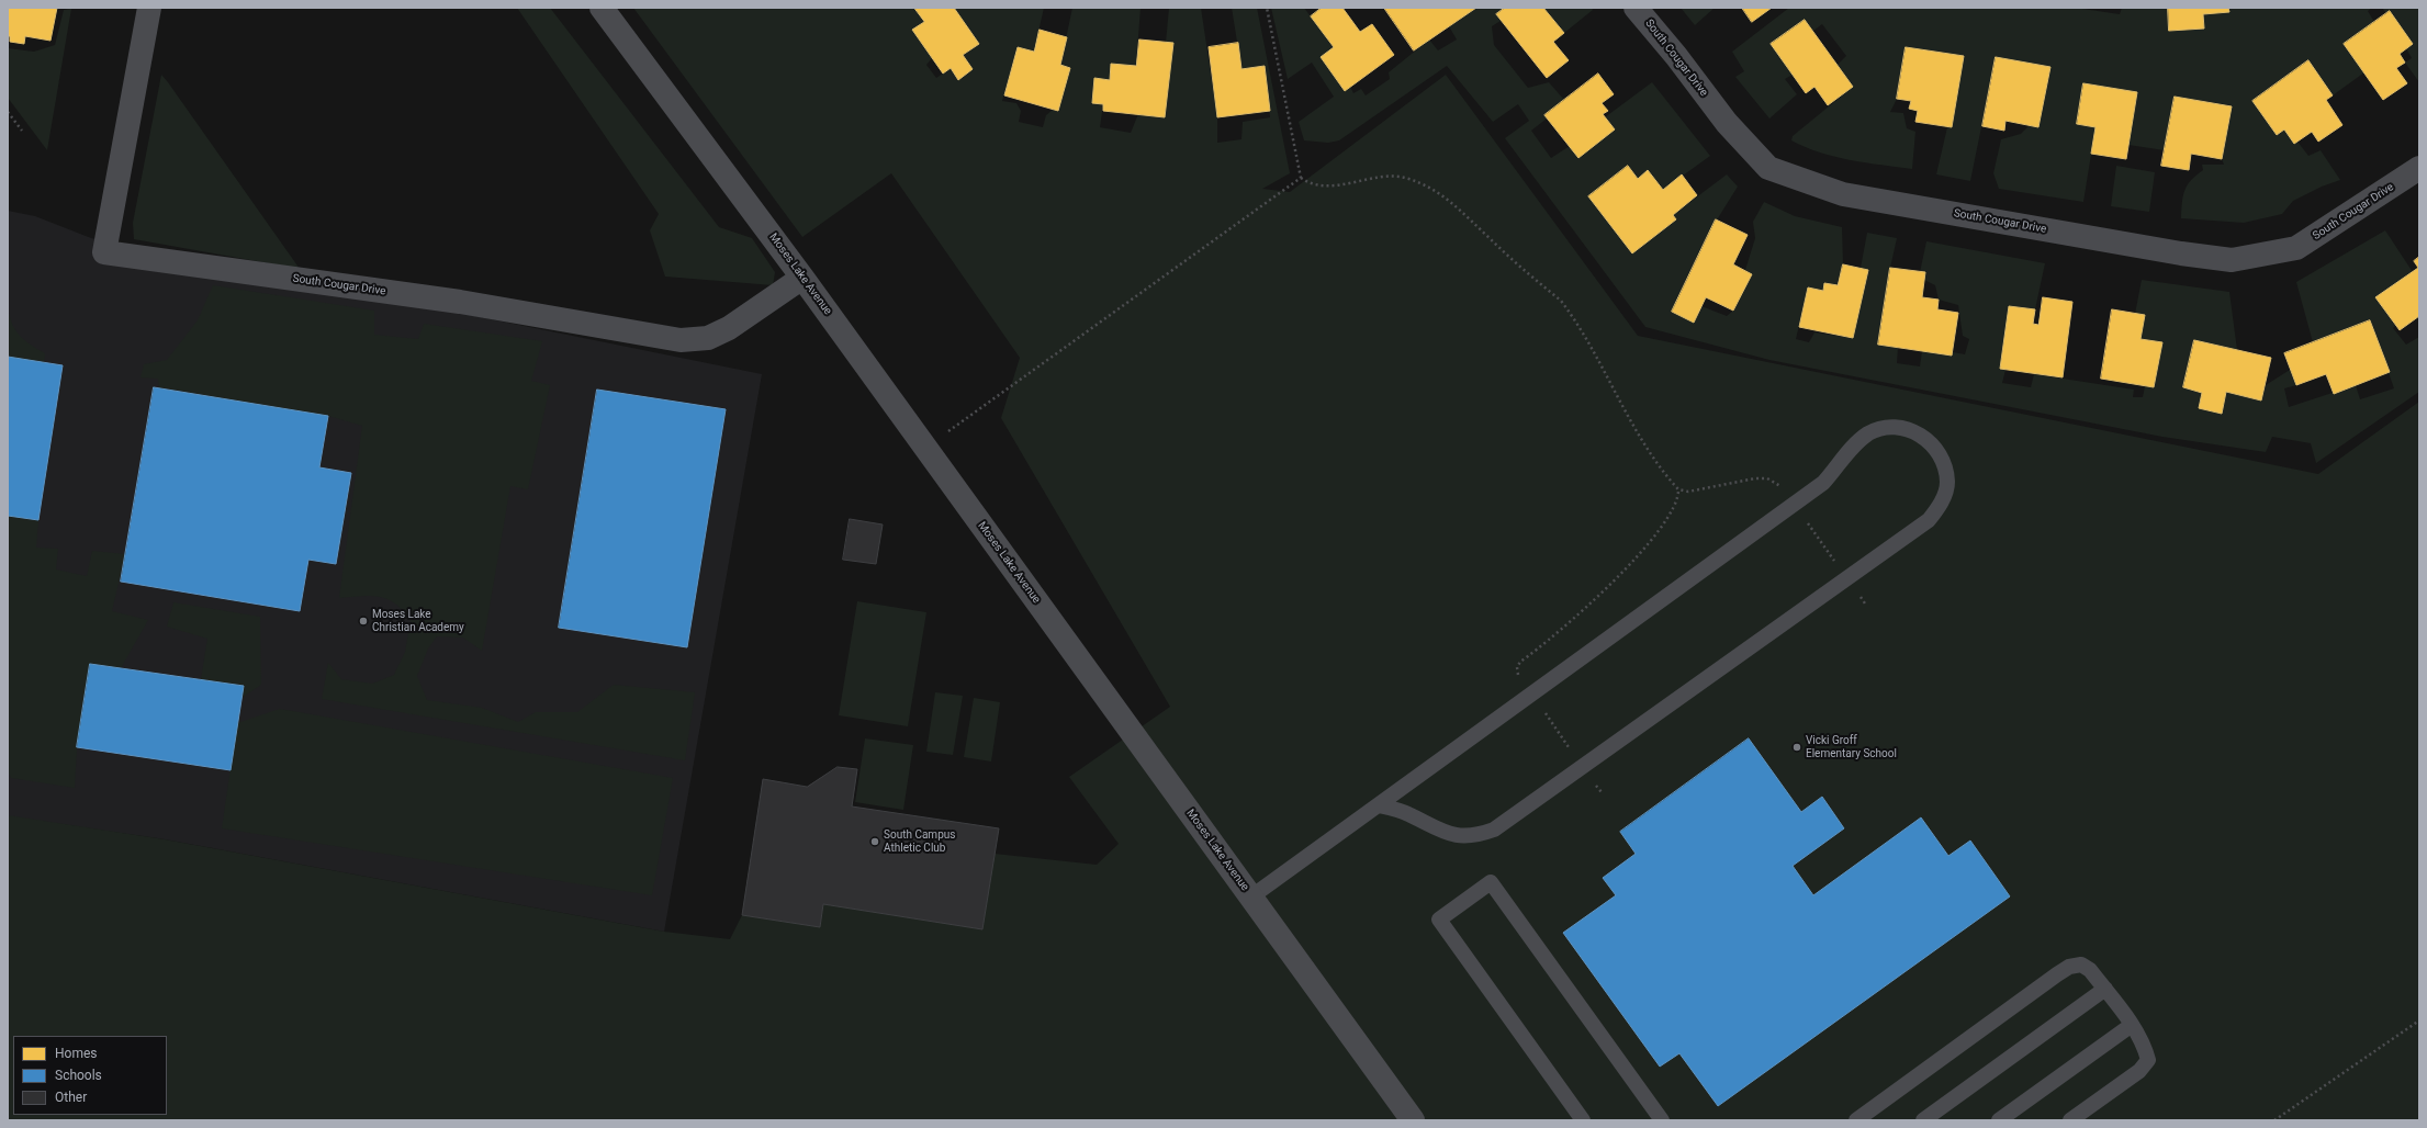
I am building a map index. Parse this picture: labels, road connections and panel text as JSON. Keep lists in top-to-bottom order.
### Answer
{
  "streets": {
    "street": ["South Cougar Drive", "Moses Lake Avenue"]
  },
  "crossings": [
    ["South Cougar Drive", "Moses Lake Avenue"]
  ],
  "places": ["Moses Lake Christian Academy", "Vicki Groff Elementary School", "South Campus Athletic Club"],
  "legend": ["Homes", "Schools", "Other"]
}
